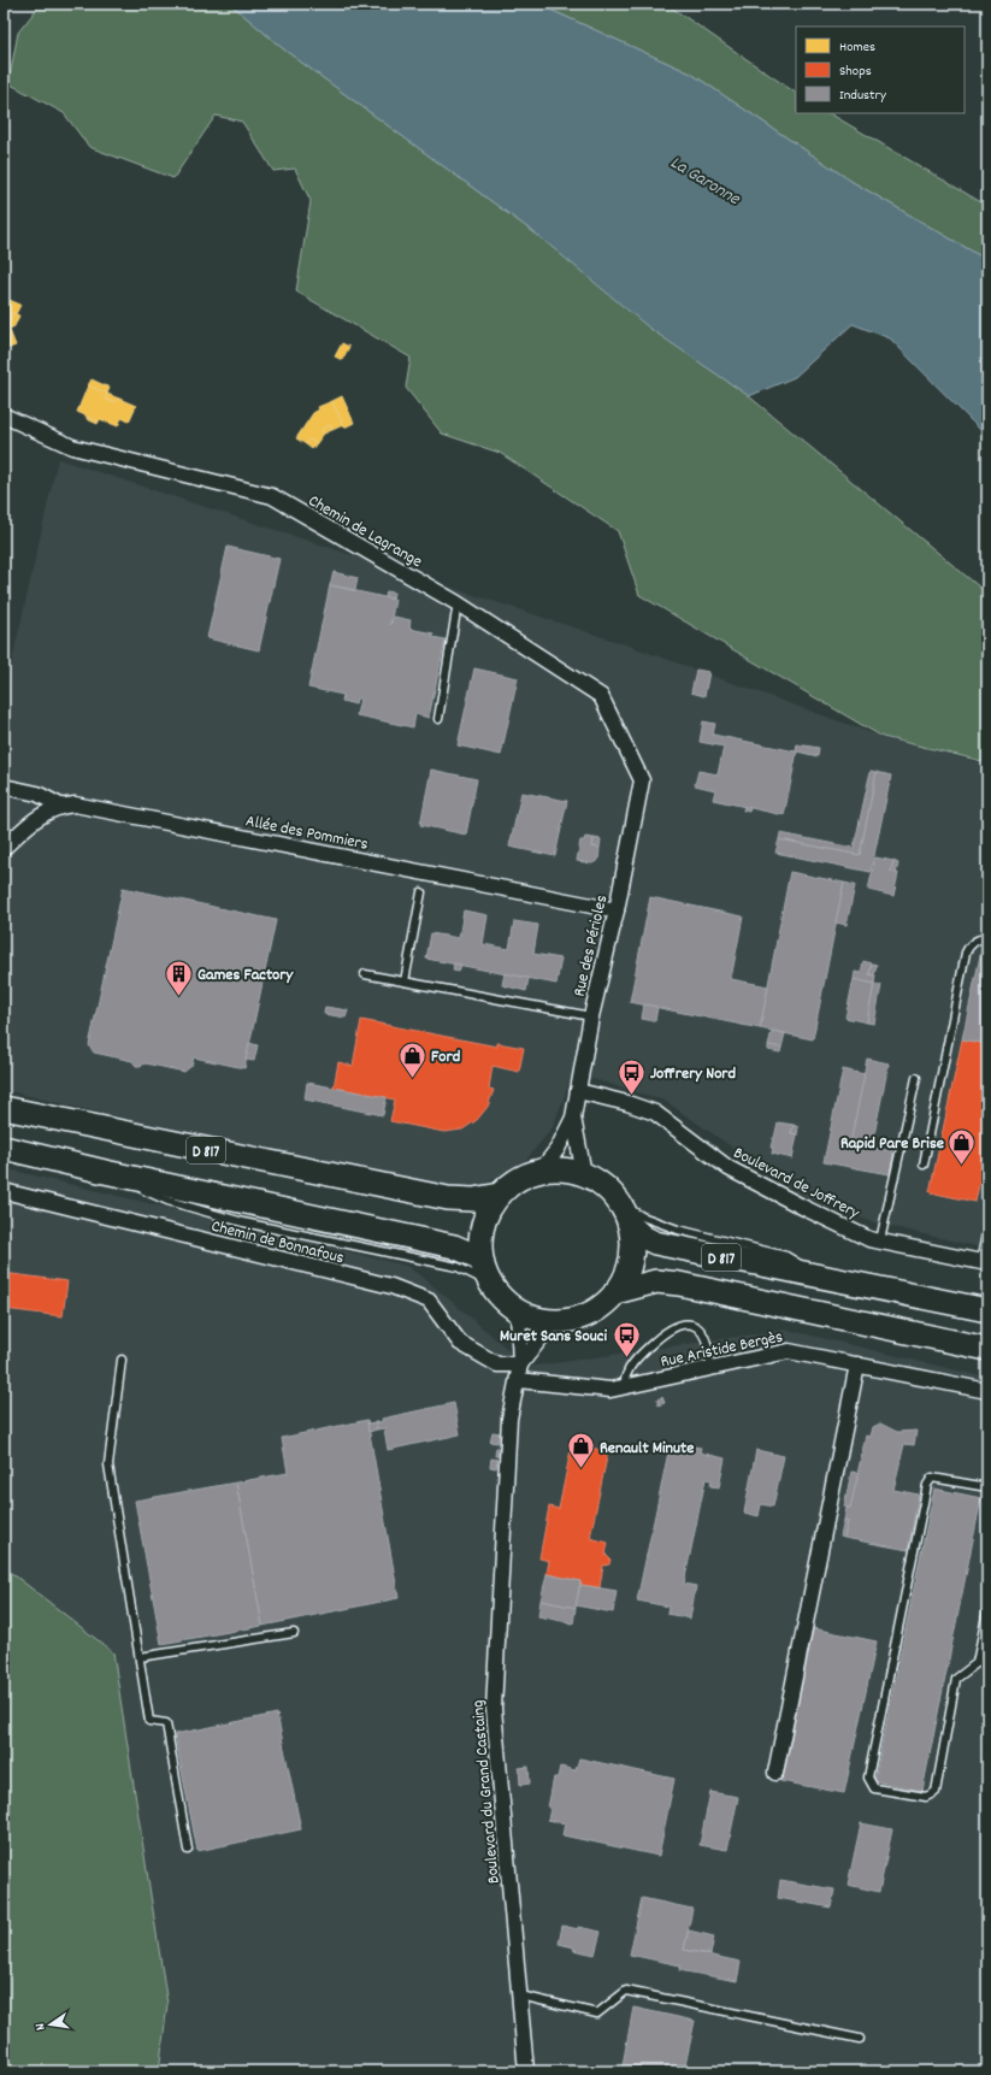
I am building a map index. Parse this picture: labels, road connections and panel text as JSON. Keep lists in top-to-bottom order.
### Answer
{
  "streets": {
    "main road": ["D 817"],
    "street": [
      "Chemin de Lagrange",
      "Allée des Pommiers",
      "Rue des Périoles",
      "Boulevard de Joffrery",
      "Chemin de Bonnafous",
      "Rue Aristide Bergès",
      "Boulevard du Grand Castaing"
    ]
  },
  "crossings": [
    ["Chemin de Lagrange", "Rue des Périoles"],
    ["Allée des Pommiers", "Rue des Périoles"],
    ["Rue des Périoles", "D 817"],
    ["Rue des Périoles", "Boulevard de Joffrery"],
    ["Rue des Périoles", "Boulevard du Grand Castaing"],
    ["D 817", "Boulevard du Grand Castaing"],
    ["Chemin de Bonnafous", "Boulevard du Grand Castaing"],
    ["Rue Aristide Bergès", "Boulevard du Grand Castaing"]
  ],
  "water": ["La Garonne"],
  "places": {
    "building": ["Games Factory"],
    "shop": ["Ford", "Rapid Pare Brise", "Renault Minute"],
    "bus stop": ["Joffrery Nord", "Muret Sans Souci"]
  },
  "legend": ["Homes", "Shops", "Industry"],
  "north": "left"
}
